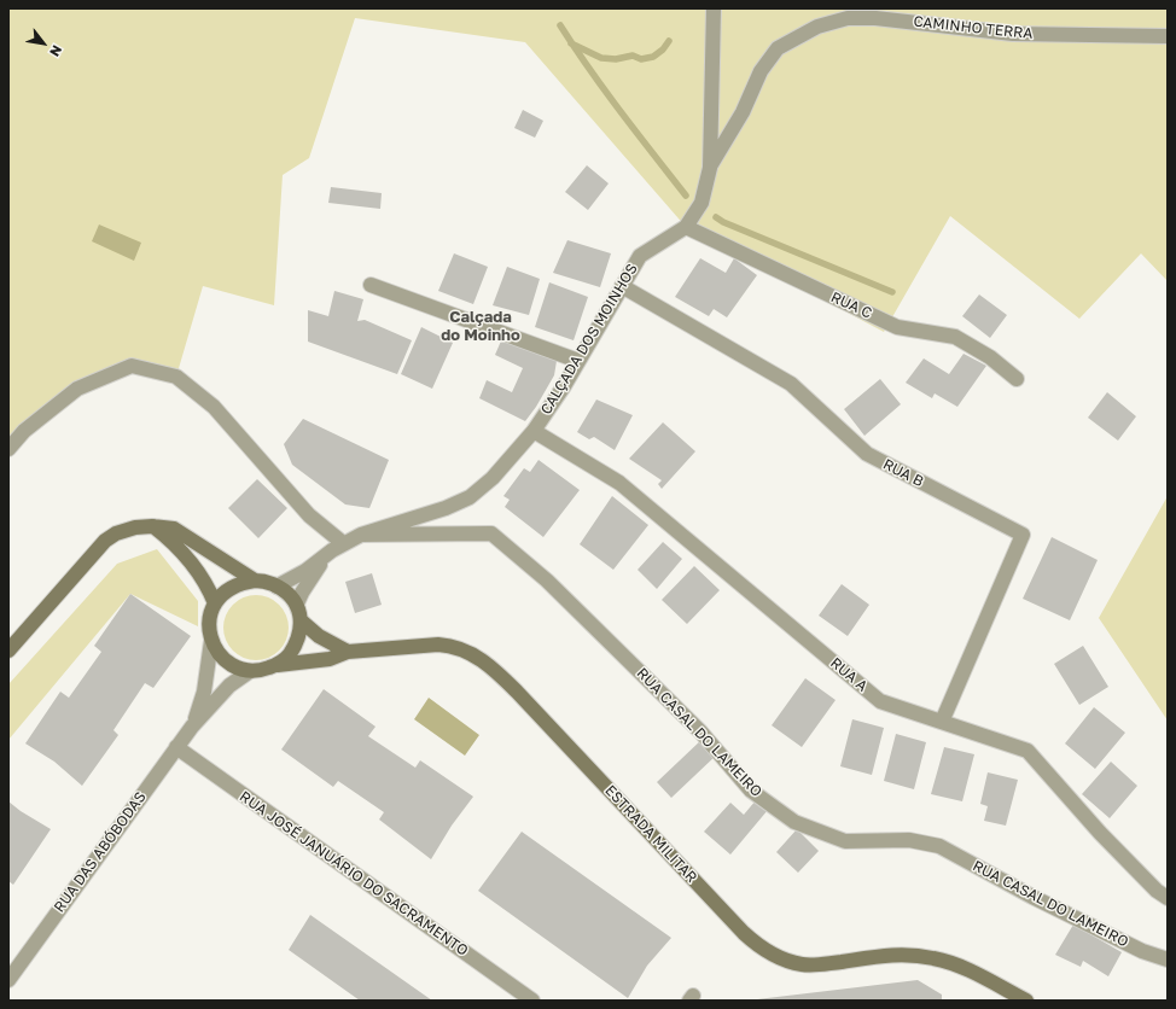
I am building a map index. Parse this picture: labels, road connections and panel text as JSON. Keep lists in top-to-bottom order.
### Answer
{
  "streets": {
    "street": [
      "CAMINHO TERRA",
      "RUA C",
      "CALÇADA DOS MOINHOS",
      "RUA B",
      "RUA A",
      "RUA CASAL DO LAMEIRO",
      "ESTRADA MILITAR",
      "RUA DAS ABÓBODAS",
      "RUA JOSÉ JANUÁRIO DO SACRAMENTO"
    ]
  },
  "crossings": [
    ["CAMINHO TERRA", "CALÇADA DOS MOINHOS"],
    ["RUA C", "CALÇADA DOS MOINHOS"],
    ["CALÇADA DOS MOINHOS", "RUA B"],
    ["CALÇADA DOS MOINHOS", "RUA A"],
    ["CALÇADA DOS MOINHOS", "RUA CASAL DO LAMEIRO"],
    ["CALÇADA DOS MOINHOS", "ESTRADA MILITAR"],
    ["CALÇADA DOS MOINHOS", "RUA DAS ABÓBODAS"],
    ["RUA B", "RUA A"],
    ["ESTRADA MILITAR", "RUA DAS ABÓBODAS"],
    ["RUA DAS ABÓBODAS", "RUA JOSÉ JANUÁRIO DO SACRAMENTO"]
  ],
  "districts": ["Calçada do Moinho"],
  "north": "bottom right"
}
